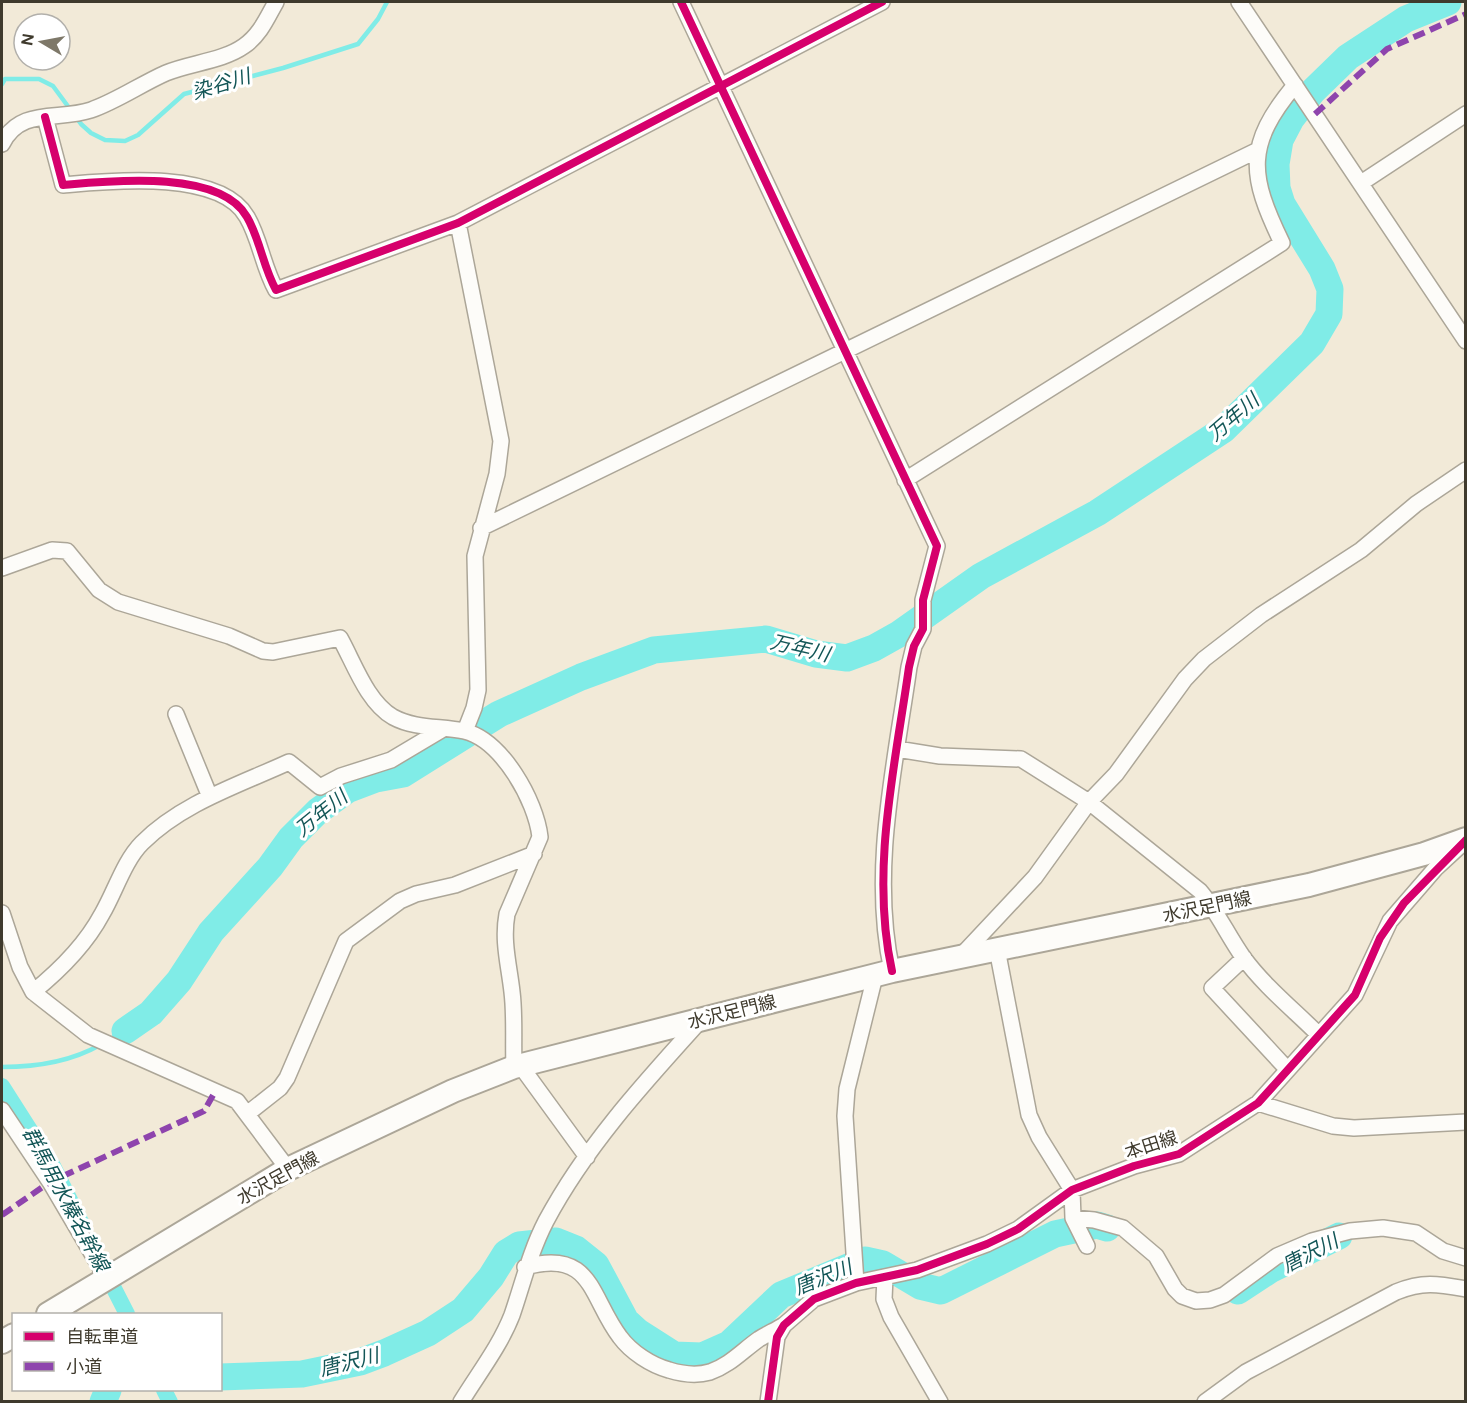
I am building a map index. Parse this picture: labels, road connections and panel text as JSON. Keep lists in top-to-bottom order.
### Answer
{
  "streets": {
    "main road": ["水沢足門線"],
    "street": ["本田線"]
  },
  "crossings": [
    ["水沢足門線", "本田線"]
  ],
  "water": [
    "染谷川",
    "万年川",
    "群馬用水榛名幹線",
    "唐沢川"
  ],
  "legend": ["自転車道", "小道"],
  "north": "left"
}
